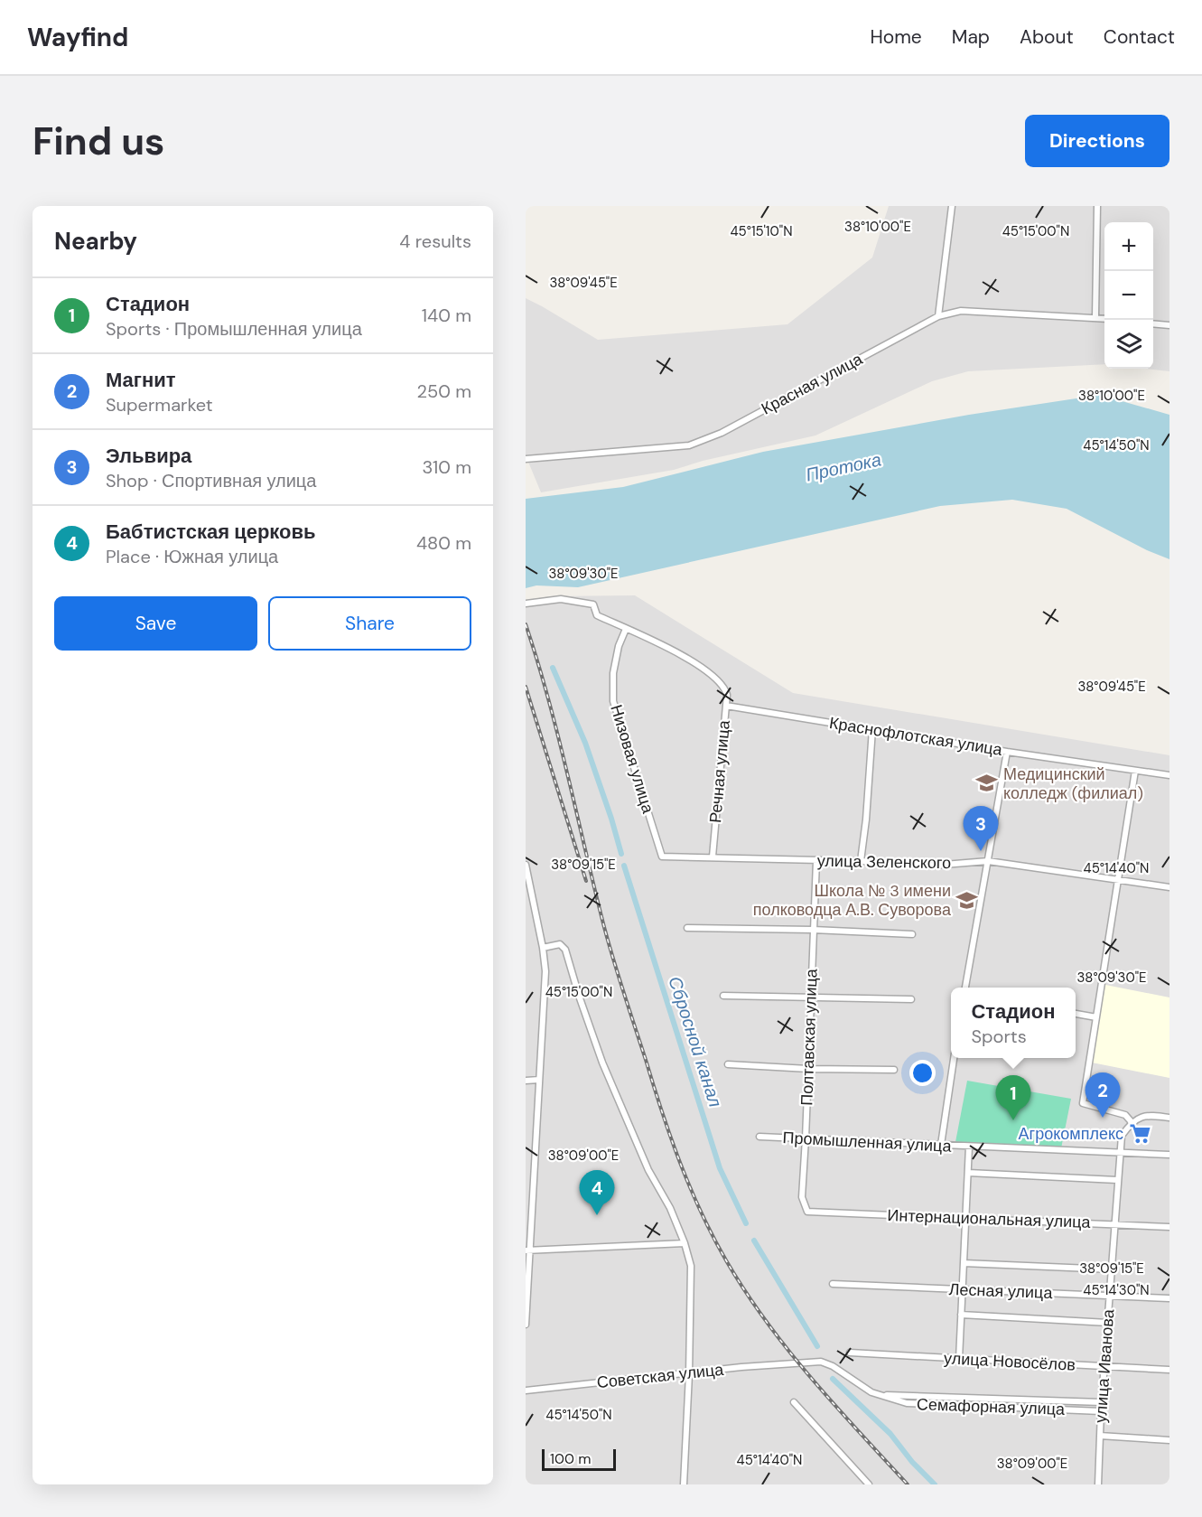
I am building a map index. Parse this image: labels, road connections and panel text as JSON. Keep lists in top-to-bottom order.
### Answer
{
  "streets": {
    "street": [
      "Красная улица",
      "Краснофлотская улица",
      "Низовая улица",
      "Речная улица",
      "улица Зеленского",
      "Полтавская улица",
      "Промышленная улица",
      "Интернациональная улица",
      "Лесная улица",
      "улица Новосёлов",
      "улица Иванова",
      "Советская улица",
      "Семафорная улица"
    ]
  },
  "crossings": [
    ["Краснофлотская улица", "Речная улица"],
    ["Низовая улица", "Речная улица"],
    ["Низовая улица", "улица Зеленского"],
    ["Речная улица", "улица Зеленского"],
    ["улица Зеленского", "Полтавская улица"],
    ["Полтавская улица", "Промышленная улица"],
    ["Полтавская улица", "Интернациональная улица"],
    ["Промышленная улица", "улица Иванова"],
    ["Интернациональная улица", "улица Иванова"],
    ["Лесная улица", "улица Иванова"],
    ["улица Новосёлов", "улица Иванова"],
    ["улица Иванова", "Семафорная улица"],
    ["Советская улица", "Семафорная улица"]
  ],
  "water": ["Протока", "Сбросной канал"],
  "places": {
    "school or university": ["Медицинский колледж (филиал)", "Школа № 3 имени полководца А.В. Суворова"],
    "supermarket": ["Агрокомплекс"]
  },
  "scale_bar": "100 m",
  "page": {
    "header": "Wayfind",
    "nav": [
      "Home",
      "Map",
      "About",
      "Contact"
    ],
    "buttons": [
      "Directions",
      ["Save", "Share"]
    ],
    "title": "Find us",
    "heading": ["Nearby", "4 results"],
    "map_buttons": ["+", "−"],
    "list": [
      {
        "mark": "1",
        "name": "Стадион",
        "note": "Sports · Промышленная улица",
        "value": "140 m"
      },
      {
        "mark": "2",
        "name": "Магнит",
        "note": "Supermarket",
        "value": "250 m"
      },
      {
        "mark": "3",
        "name": "Эльвира",
        "note": "Shop · Спортивная улица",
        "value": "310 m"
      },
      {
        "mark": "4",
        "name": "Бабтистская церковь",
        "note": "Place · Южная улица",
        "value": "480 m"
      }
    ],
    "pins": [
      "3",
      "2",
      "1",
      "4"
    ],
    "popup": ["Стадион", "Sports"],
    "scale": "100 m"
  },
  "coordinates": [
    "38°10'00\"E",
    "45°15'10\"N",
    "45°15'00\"N",
    "38°09'45\"E",
    "45°14'50\"N",
    "38°09'30\"E",
    "38°09'15\"E",
    "45°14'40\"N",
    "38°09'00\"E",
    "45°14'30\"N"
  ]
}
